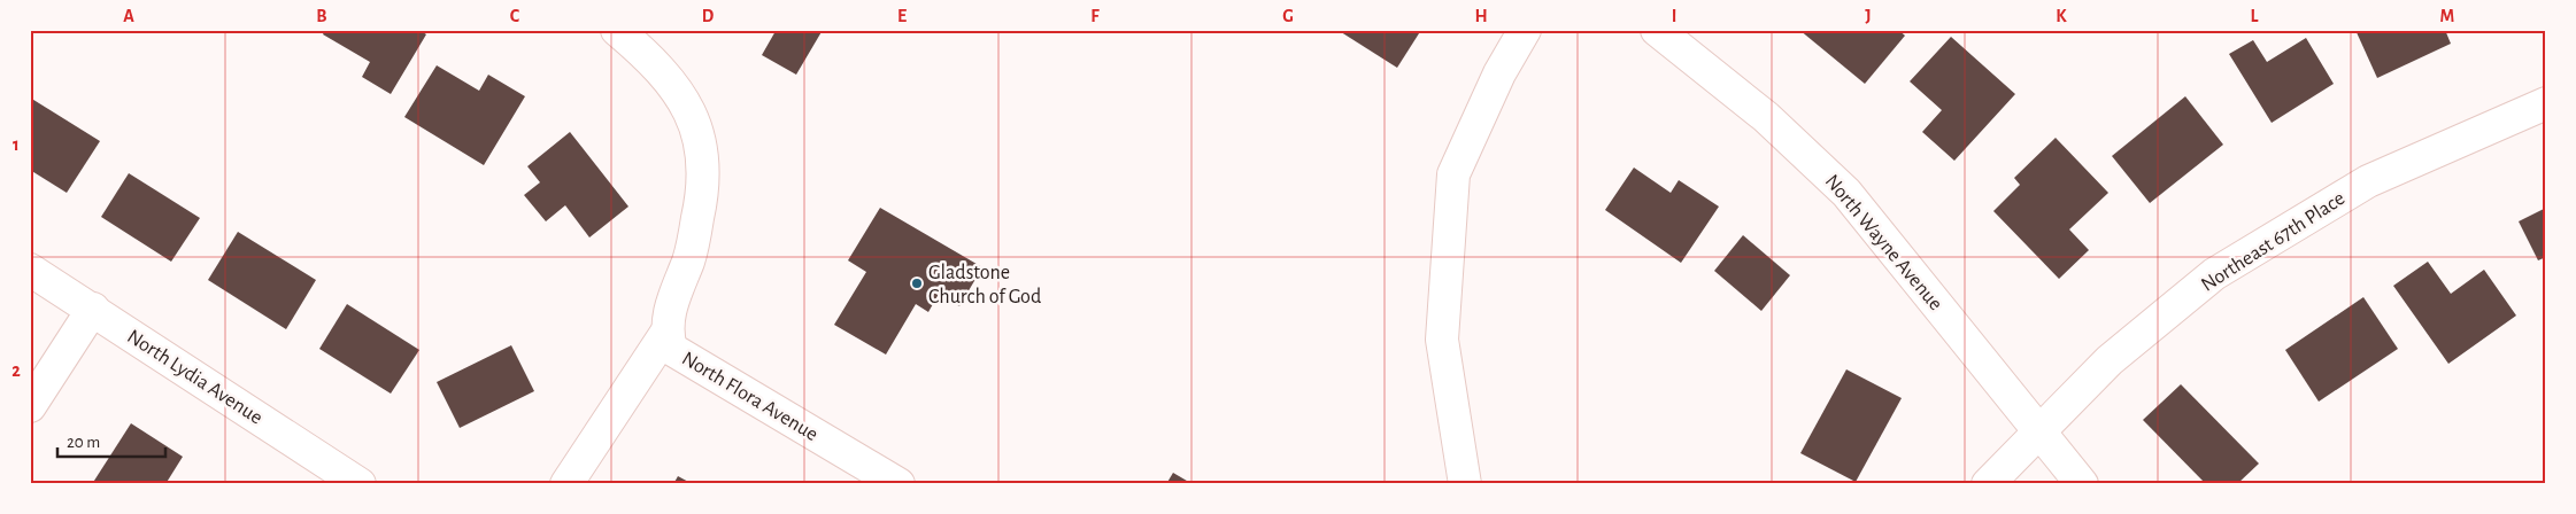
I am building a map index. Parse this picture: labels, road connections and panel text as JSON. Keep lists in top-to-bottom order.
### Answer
{
  "streets": {
    "street": [
      "Northeast 67th Place",
      "North Wayne Avenue",
      "North Lydia Avenue",
      "North Flora Avenue"
    ]
  },
  "crossings": [
    ["Northeast 67th Place", "North Wayne Avenue"]
  ],
  "places": ["Gladstone Church of God"],
  "scale_bar": "20 m",
  "grid": {
    "columns": [
      "A",
      "B",
      "C",
      "D",
      "E",
      "F",
      "G",
      "H",
      "I",
      "J",
      "K",
      "L",
      "M"
    ],
    "rows": ["1", "2"]
  }
}
